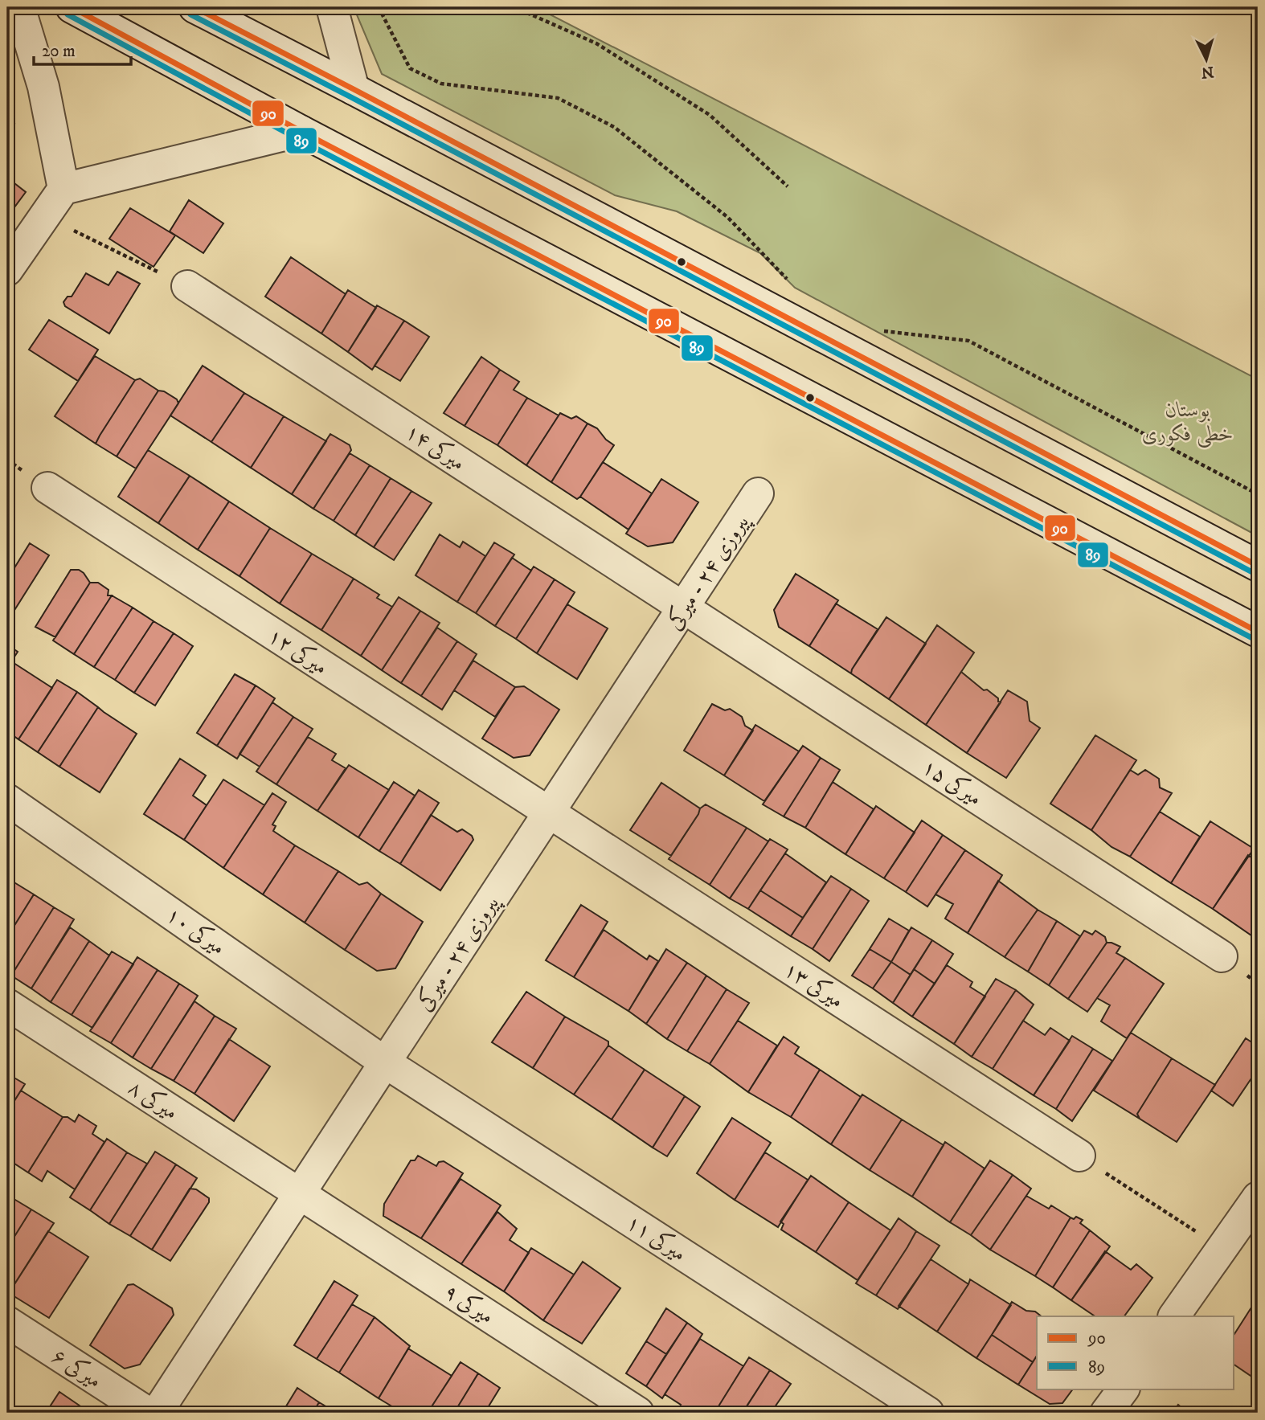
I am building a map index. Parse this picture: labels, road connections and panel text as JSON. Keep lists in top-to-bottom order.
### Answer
{
  "streets": {
    "street": [
      "میرکی ۱۴",
      "پیروزی ۲۴ - میرکی",
      "میرکی ۱۲",
      "میرکی ۱۵",
      "میرکی ۱۰",
      "میرکی ۱۳",
      "میرکی ۸",
      "میرکی ۱۱",
      "میرکی ۹",
      "میرکی ۶"
    ]
  },
  "crossings": [
    ["میرکی ۱۴", "پیروزی ۲۴ - میرکی"],
    ["میرکی ۱۴", "میرکی ۱۵"],
    ["پیروزی ۲۴ - میرکی", "میرکی ۱۲"],
    ["پیروزی ۲۴ - میرکی", "میرکی ۱۵"],
    ["پیروزی ۲۴ - میرکی", "میرکی ۱۰"],
    ["پیروزی ۲۴ - میرکی", "میرکی ۱۳"],
    ["پیروزی ۲۴ - میرکی", "میرکی ۸"],
    ["پیروزی ۲۴ - میرکی", "میرکی ۱۱"],
    ["پیروزی ۲۴ - میرکی", "میرکی ۹"],
    ["میرکی ۱۲", "میرکی ۱۳"],
    ["میرکی ۱۰", "میرکی ۱۱"],
    ["میرکی ۸", "میرکی ۹"]
  ],
  "parks": ["بوستان خطی فکوری"],
  "lines": ["transit line 90", "transit line 89"],
  "legend": ["90", "89"],
  "scale_bar": "20 m",
  "north": "bottom"
}
